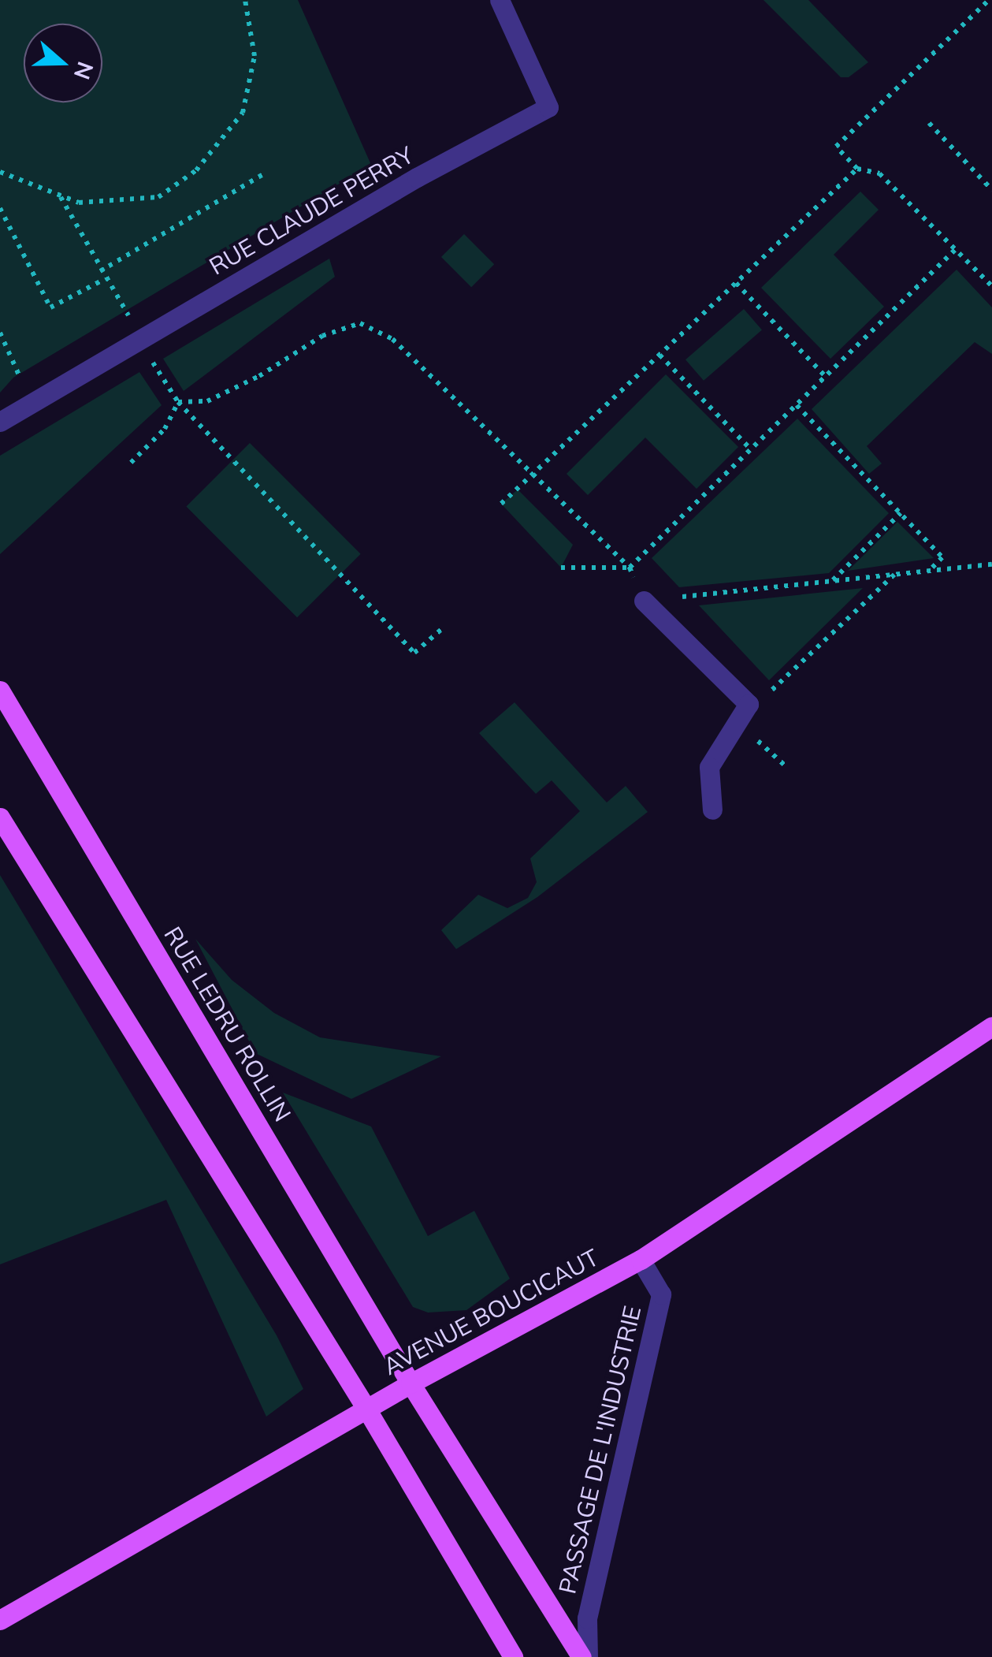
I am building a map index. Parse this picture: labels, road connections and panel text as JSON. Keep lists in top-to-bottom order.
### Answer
{
  "streets": {
    "main road": ["RUE LEDRU ROLLIN", "AVENUE BOUCICAUT"],
    "street": ["RUE CLAUDE PERRY", "PASSAGE DE L'INDUSTRIE"]
  },
  "crossings": [
    ["RUE LEDRU ROLLIN", "AVENUE BOUCICAUT"],
    ["AVENUE BOUCICAUT", "PASSAGE DE L'INDUSTRIE"]
  ],
  "north": "right"
}
